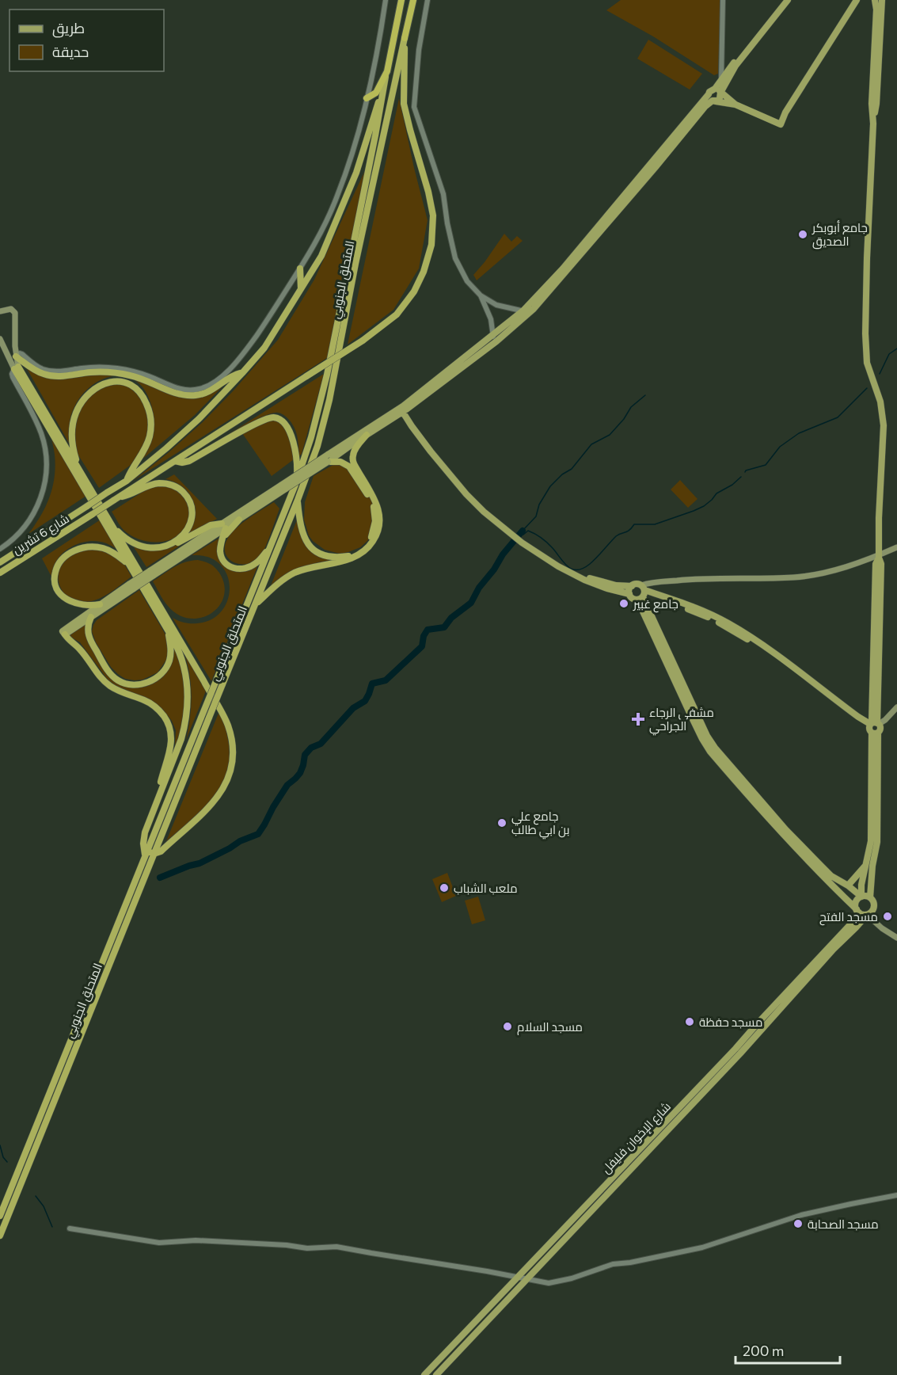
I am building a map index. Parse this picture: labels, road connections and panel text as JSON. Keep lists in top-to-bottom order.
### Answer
{
  "streets": {
    "highway": ["المتحلق الجنوبي", "شارع 6 تشرين"],
    "main road": ["شارع الإخوان فليفل"]
  },
  "crossings": [
    ["المتحلق الجنوبي", "شارع 6 تشرين"]
  ],
  "places": {
    "other": [
      "جامع أبوبكر الصديق",
      "جامع غبير",
      "جامع علي بن ابي طالب",
      "ملعب الشباب",
      "مسجد الفتح",
      "مسجد حفظة",
      "مسجد السلام",
      "مسجد الصحابة"
    ],
    "health": ["مشفى الرجاء الجراحي"]
  },
  "legend": ["طريق", "حديقة"],
  "scale_bar": "200 m"
}
